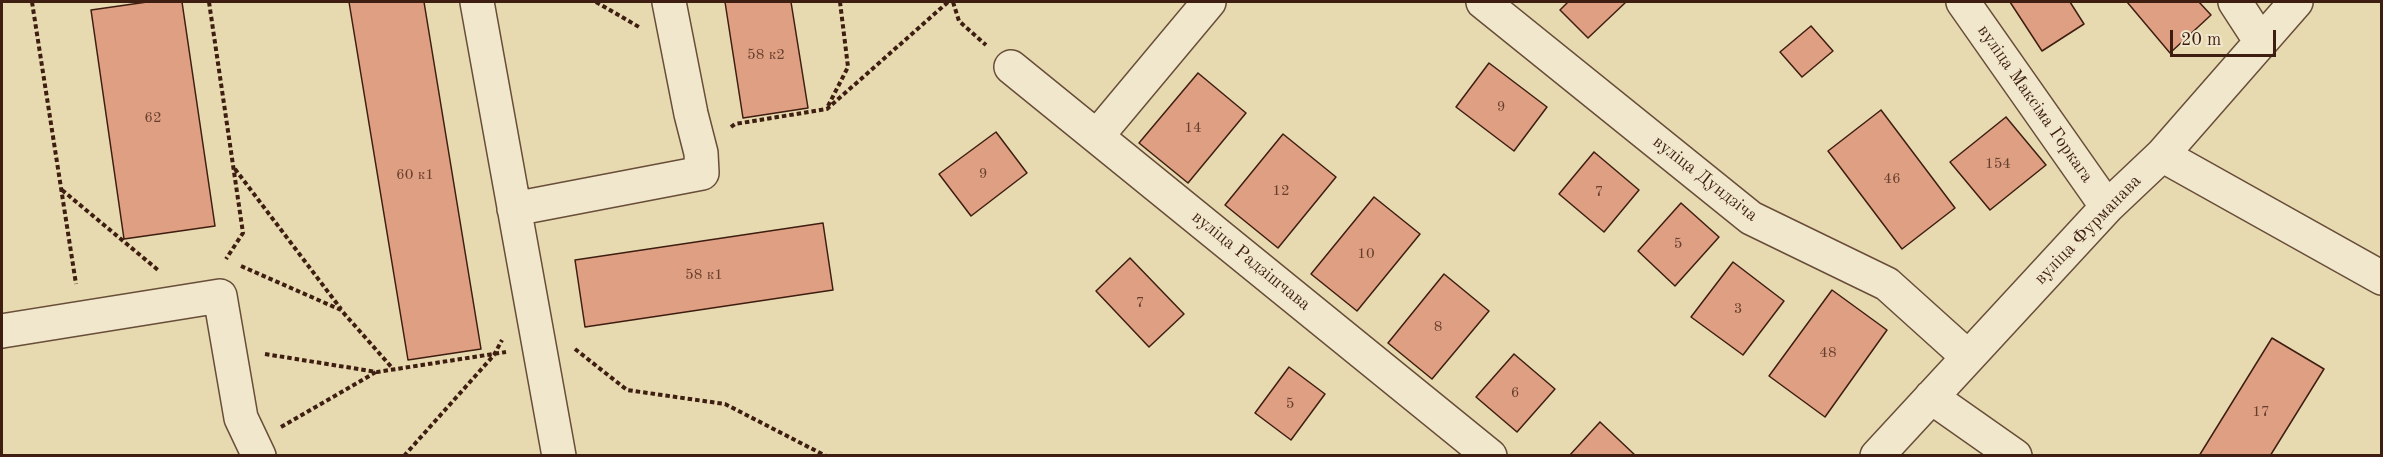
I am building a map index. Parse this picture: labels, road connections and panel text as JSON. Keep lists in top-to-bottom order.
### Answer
{
  "streets": {
    "street": [
      "вуліца Максіма Горкага",
      "вуліца Дундзіча",
      "вуліца Фурманава",
      "вуліца Радзішчава"
    ]
  },
  "crossings": [
    ["вуліца Максіма Горкага", "вуліца Фурманава"],
    ["вуліца Дундзіча", "вуліца Фурманава"]
  ],
  "house_numbers": [
    "58 к2",
    "9",
    "62",
    "14",
    "154",
    "9",
    "60 к1",
    "46",
    "12",
    "7",
    "5",
    "10",
    "58 к1",
    "7",
    "3",
    "8",
    "48",
    "6",
    "5",
    "17"
  ],
  "scale_bar": "20 m"
}
